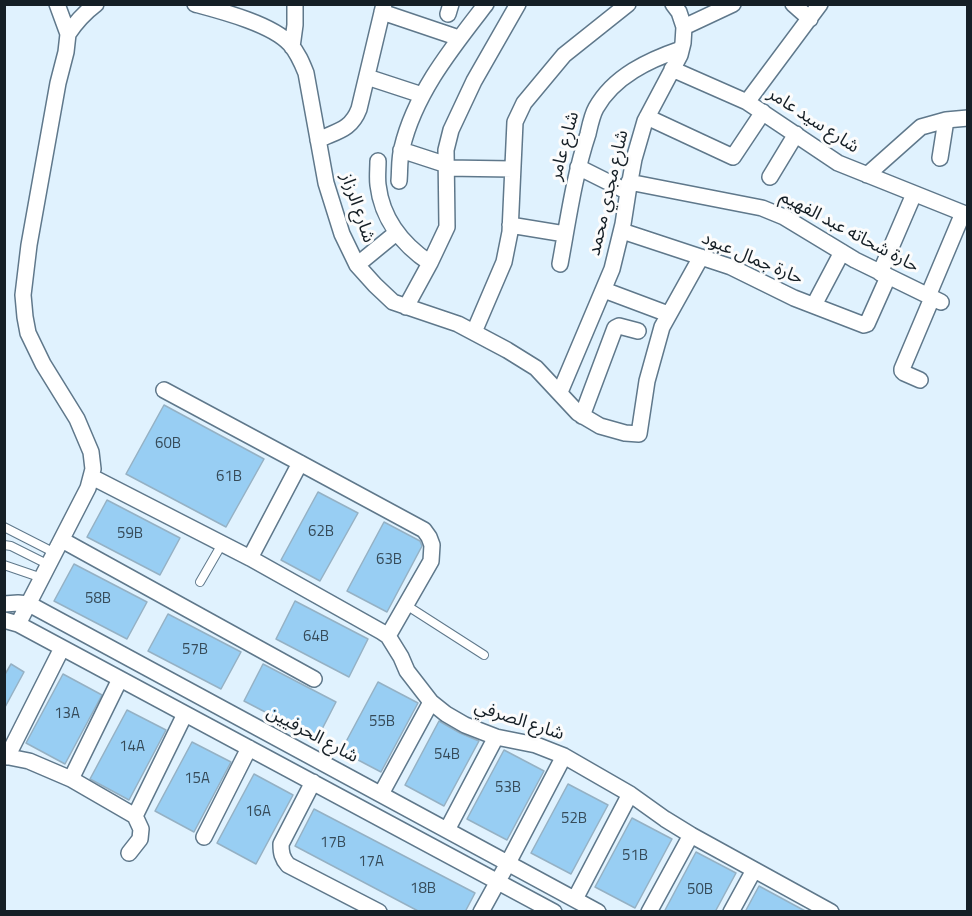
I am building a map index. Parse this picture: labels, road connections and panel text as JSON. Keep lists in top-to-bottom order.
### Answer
{
  "streets": {
    "street": [
      "شارع سيد عامر",
      "شارع عامر",
      "شارع مجدي محمد",
      "شارع الرزاز",
      "حارة شحاته عبد الفهيم",
      "حارة جمال عبود",
      "شارع الصرفي",
      "شارع الحرفيين"
    ]
  },
  "crossings": [
    ["شارع سيد عامر", "شارع مجدي محمد"],
    ["شارع عامر", "شارع مجدي محمد"],
    ["شارع عامر", "حارة شحاته عبد الفهيم"],
    ["شارع مجدي محمد", "شارع الرزاز"],
    ["شارع مجدي محمد", "حارة شحاته عبد الفهيم"],
    ["شارع مجدي محمد", "حارة جمال عبود"],
    ["حارة شحاته عبد الفهيم", "حارة جمال عبود"]
  ],
  "house_numbers": [
    "60B",
    "61B",
    "62B",
    "59B",
    "63B",
    "58B",
    "64B",
    "57B",
    "13A",
    "55B",
    "14A",
    "54B",
    "15A",
    "53B",
    "16A",
    "52B",
    "17B",
    "51B",
    "17A",
    "18B",
    "50B"
  ]
}
